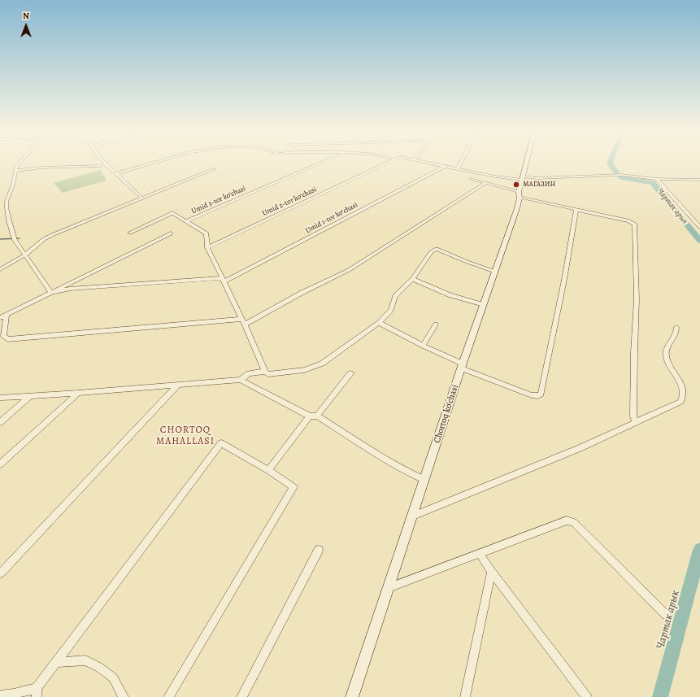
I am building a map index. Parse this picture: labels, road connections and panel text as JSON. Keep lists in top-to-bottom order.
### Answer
{
  "streets": {
    "street": [
      "Umid 3-tor koʻchasi",
      "Umid 2-tor koʻchasi",
      "Umid 1-tor koʻchasi",
      "Chortoq ko'chasi"
    ]
  },
  "districts": ["CHORTOQ MAHALLASI"],
  "water": ["Чартак арык"],
  "places": ["МАГАЗИН"],
  "north": "top"
}
